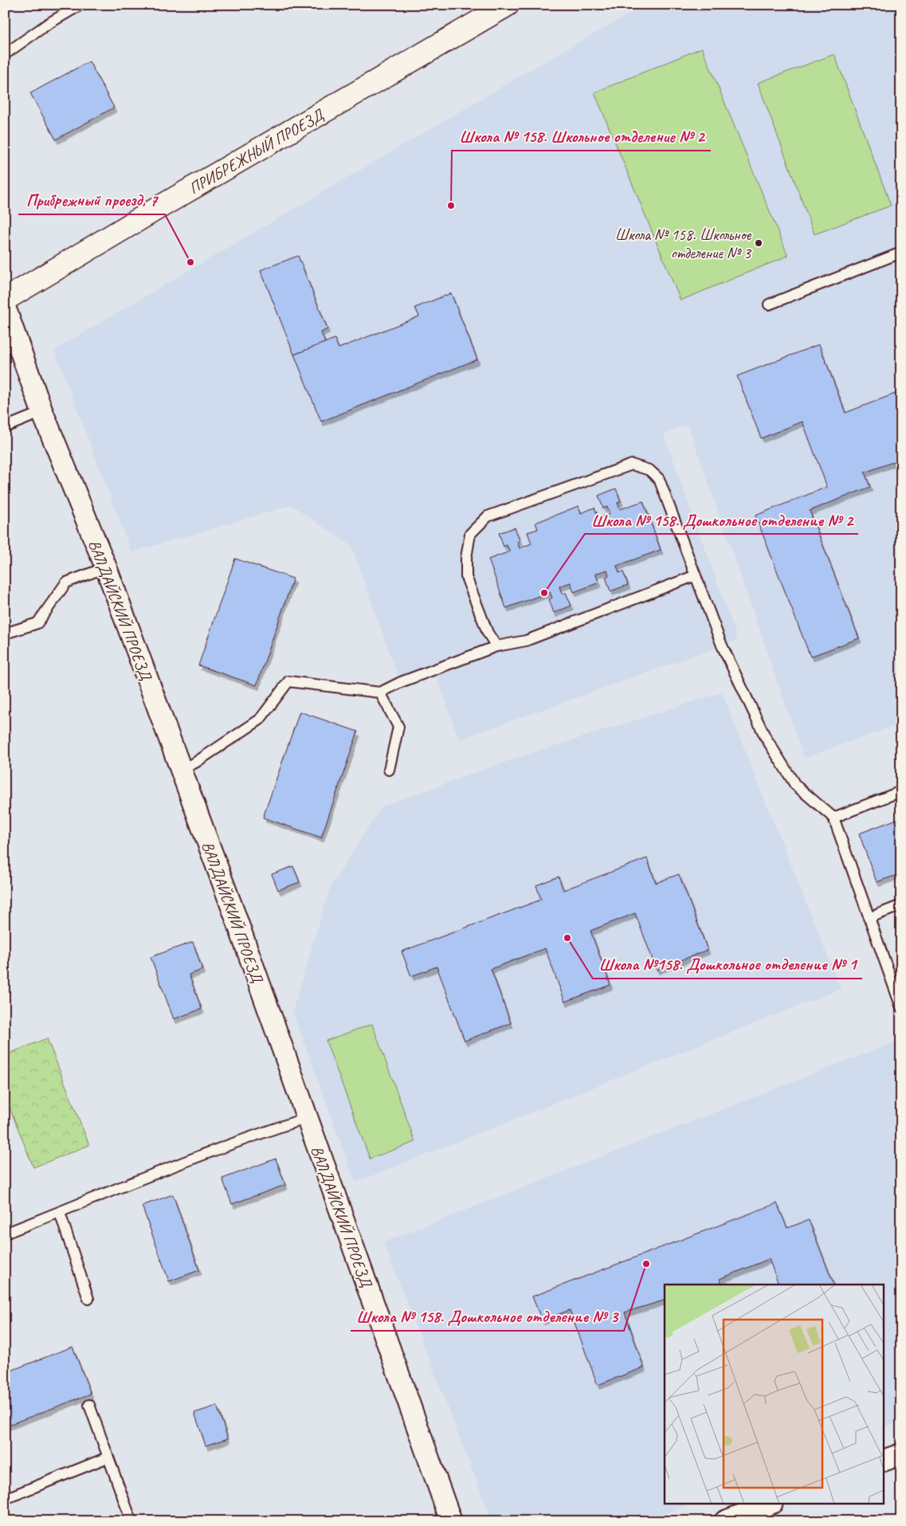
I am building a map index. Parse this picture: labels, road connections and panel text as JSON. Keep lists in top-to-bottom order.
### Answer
{
  "streets": {
    "street": ["ПРИБРЕЖНЫЙ ПРОЕЗД", "ВАЛДАЙСКИЙ ПРОЕЗД"]
  },
  "places": [
    "Школа № 158. Школьное отделение № 2",
    "Школа № 158. Школьное отделение № 3",
    "Прибрежный проезд, 7",
    "Школа № 158. Дошкольное отделение № 2",
    "Школа №158. Дошкольное отделение № 1",
    "Школа № 158. Дошкольное отделение № 3"
  ]
}
